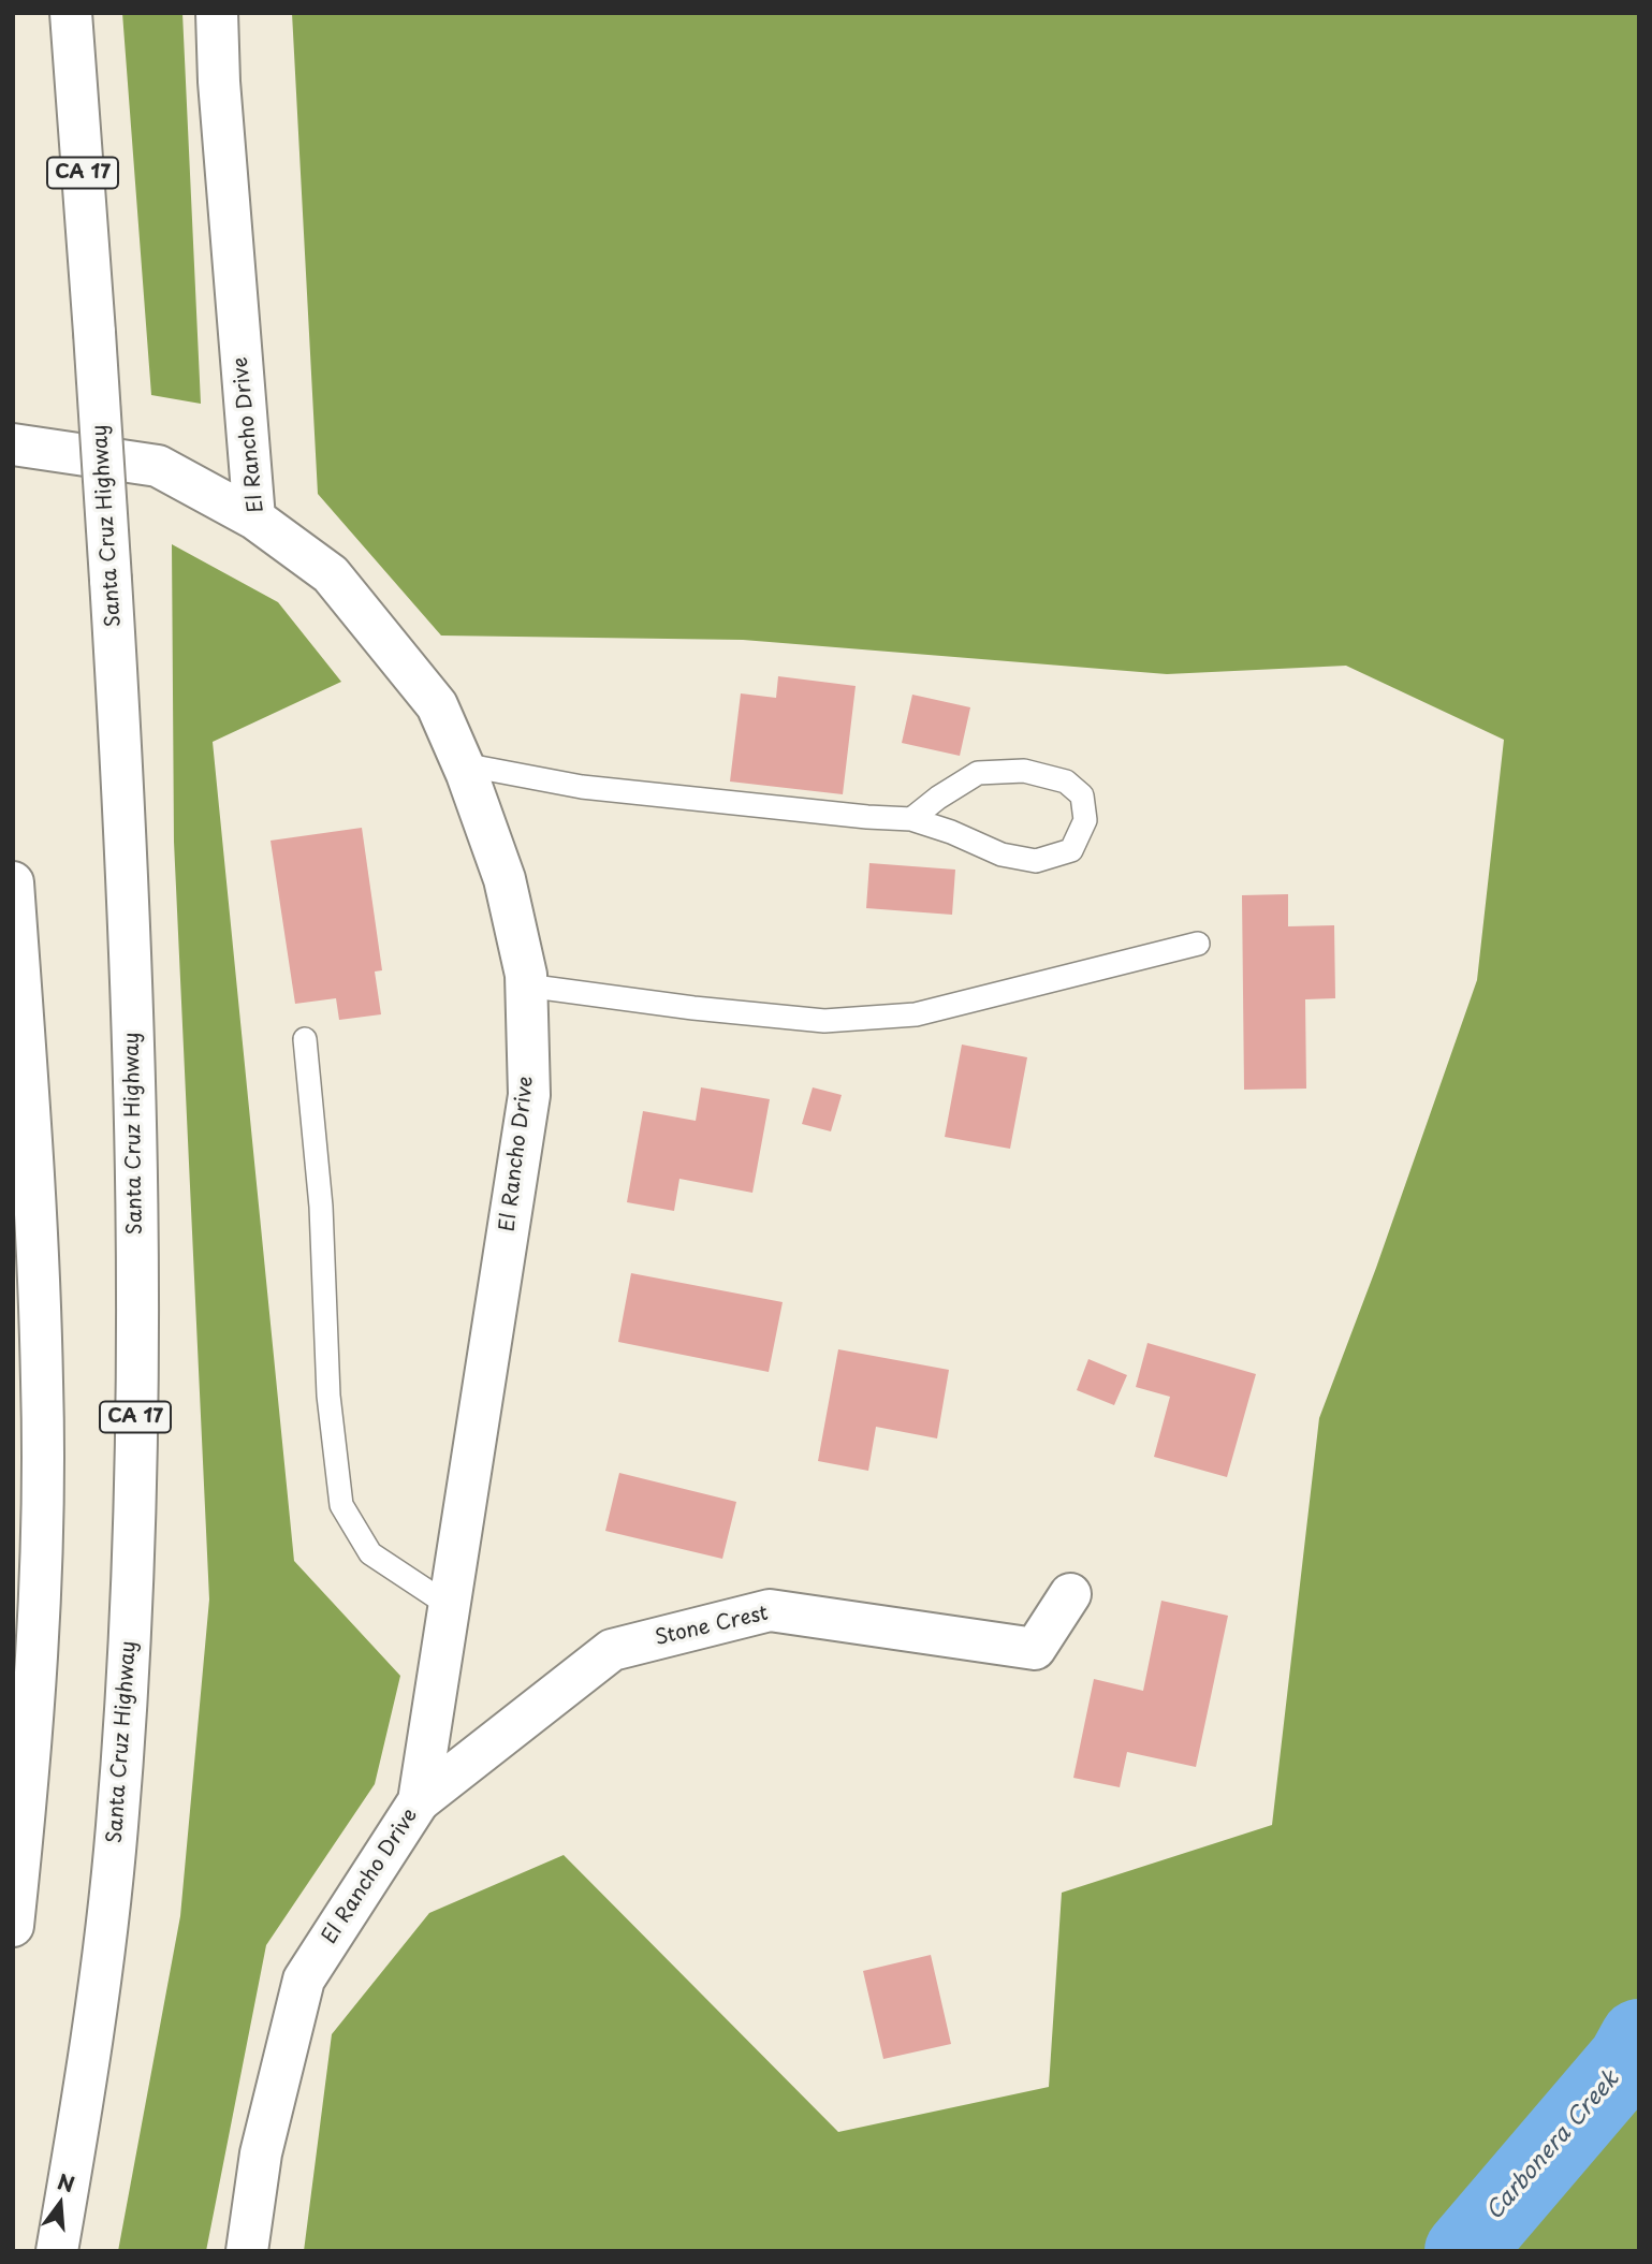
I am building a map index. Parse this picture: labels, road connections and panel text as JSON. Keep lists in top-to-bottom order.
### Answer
{
  "streets": {
    "main road": [
      "CA 17",
      "El Rancho Drive",
      "Santa Cruz Highway",
      "Stone Crest"
    ]
  },
  "crossings": [
    ["El Rancho Drive", "Stone Crest"]
  ],
  "water": ["Carbonera Creek"],
  "north": "top"
}
